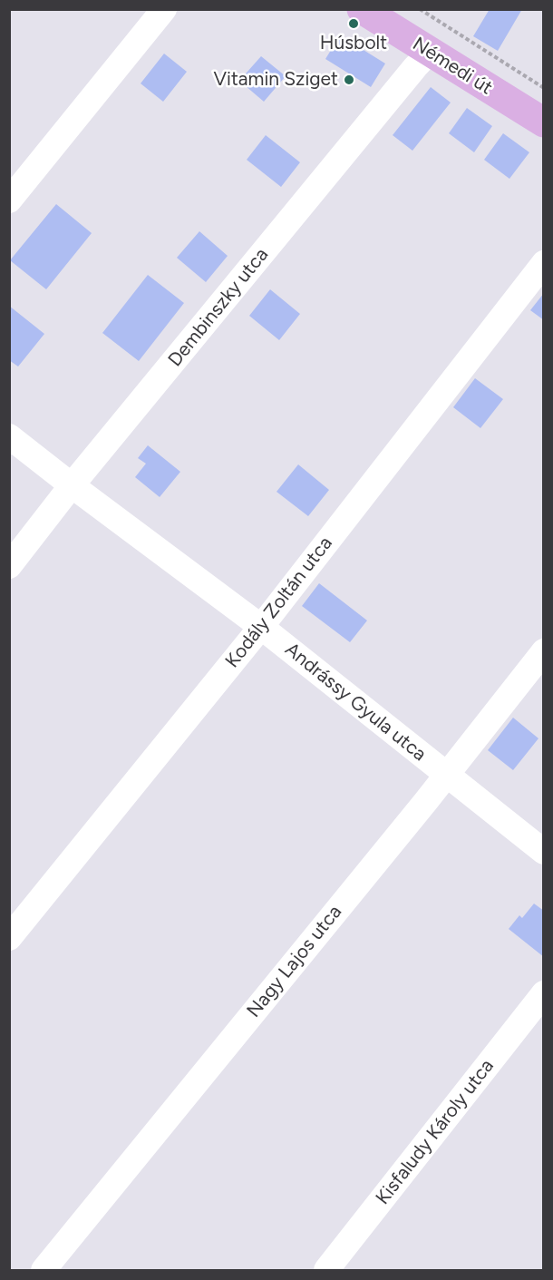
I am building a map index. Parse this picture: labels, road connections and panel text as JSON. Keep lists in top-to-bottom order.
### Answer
{
  "streets": {
    "main road": ["Némedi út"],
    "street": [
      "Dembinszky utca",
      "Kodály Zoltán utca",
      "Andrássy Gyula utca",
      "Nagy Lajos utca",
      "Kisfaludy Károly utca"
    ]
  },
  "crossings": [
    ["Némedi út", "Dembinszky utca"],
    ["Dembinszky utca", "Andrássy Gyula utca"],
    ["Kodály Zoltán utca", "Andrássy Gyula utca"],
    ["Andrássy Gyula utca", "Nagy Lajos utca"]
  ],
  "places": ["Húsbolt", "Vitamin Sziget"]
}
